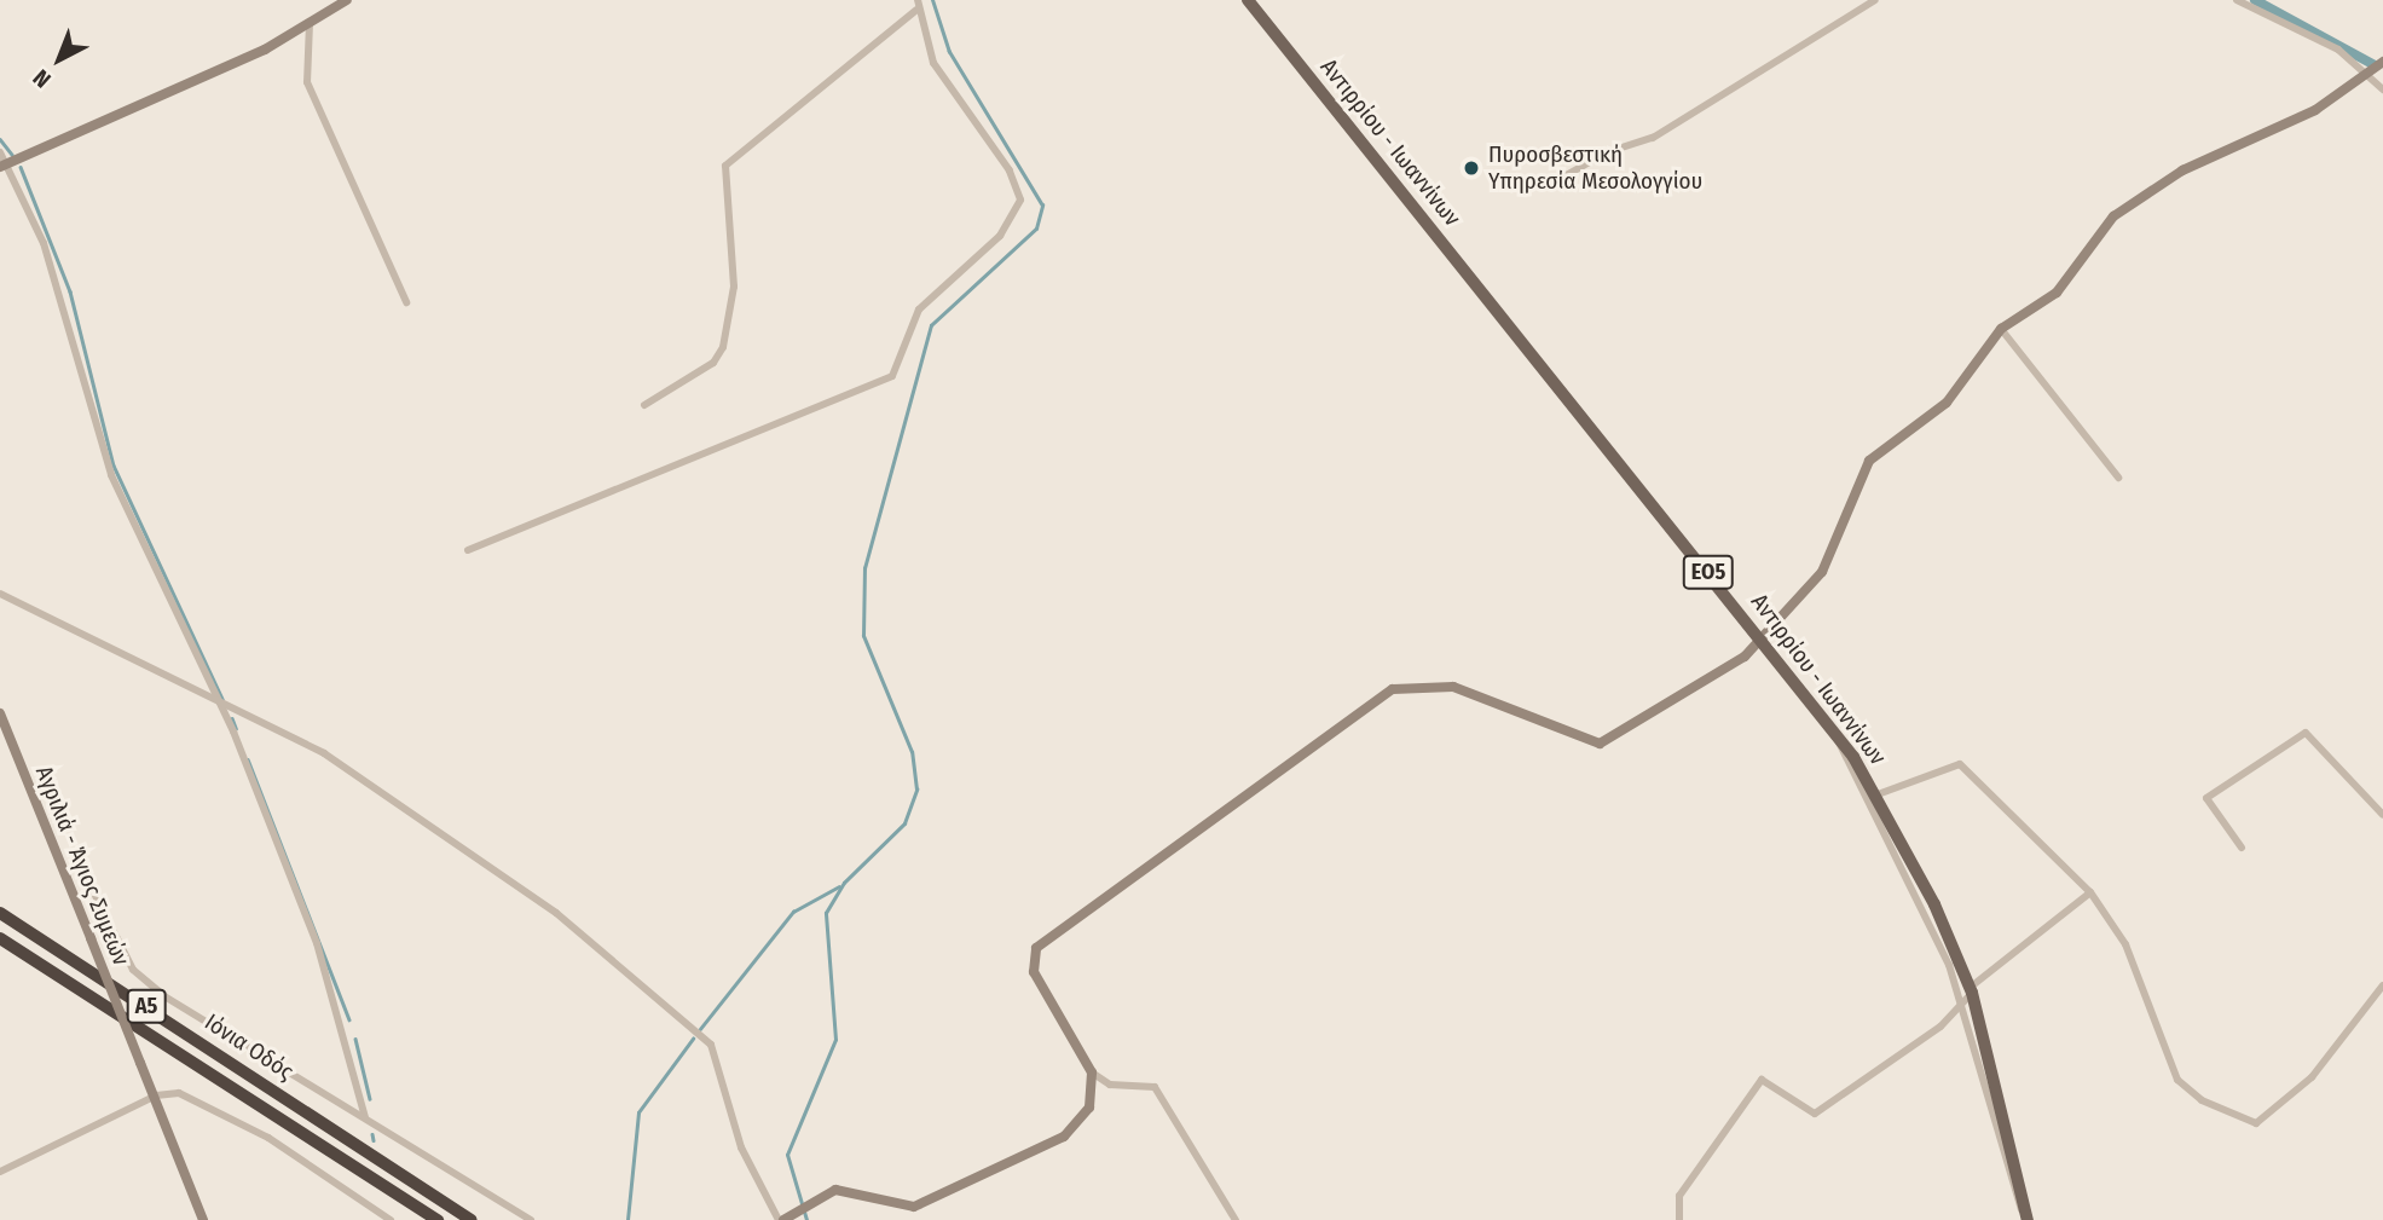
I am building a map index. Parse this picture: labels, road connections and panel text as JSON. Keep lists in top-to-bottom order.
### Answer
{
  "streets": {
    "highway": ["Α5", "Ιόνια Οδός"],
    "main road": ["Αντιρρίου - Ιωαννίνων", "ΕΟ5"],
    "street": ["Αγριλιά - Άγιος Συμεών"]
  },
  "places": ["Πυροσβεστική Υπηρεσία Μεσολογγίου"],
  "north": "bottom left"
}
